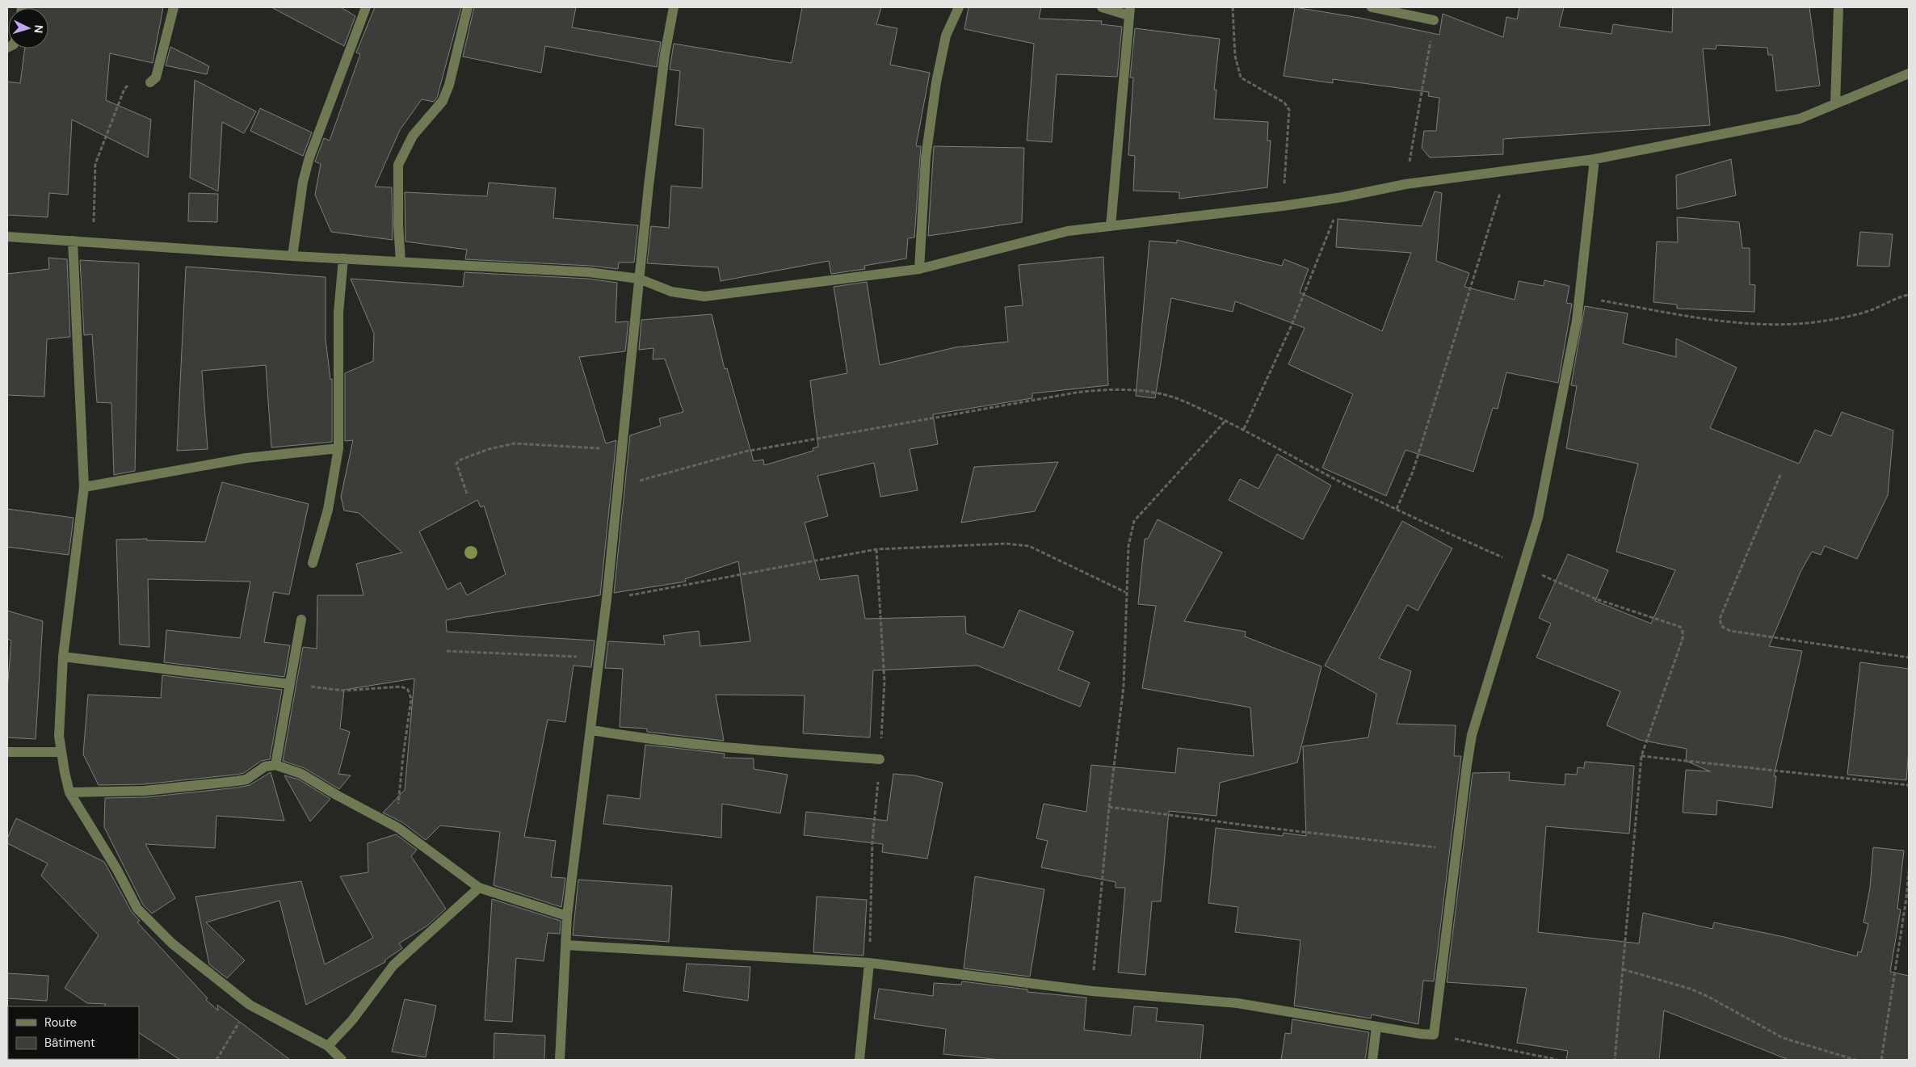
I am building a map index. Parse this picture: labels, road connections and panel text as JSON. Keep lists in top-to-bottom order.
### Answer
{
  "legend": ["Route", "Bâtiment"],
  "north": "right"
}
